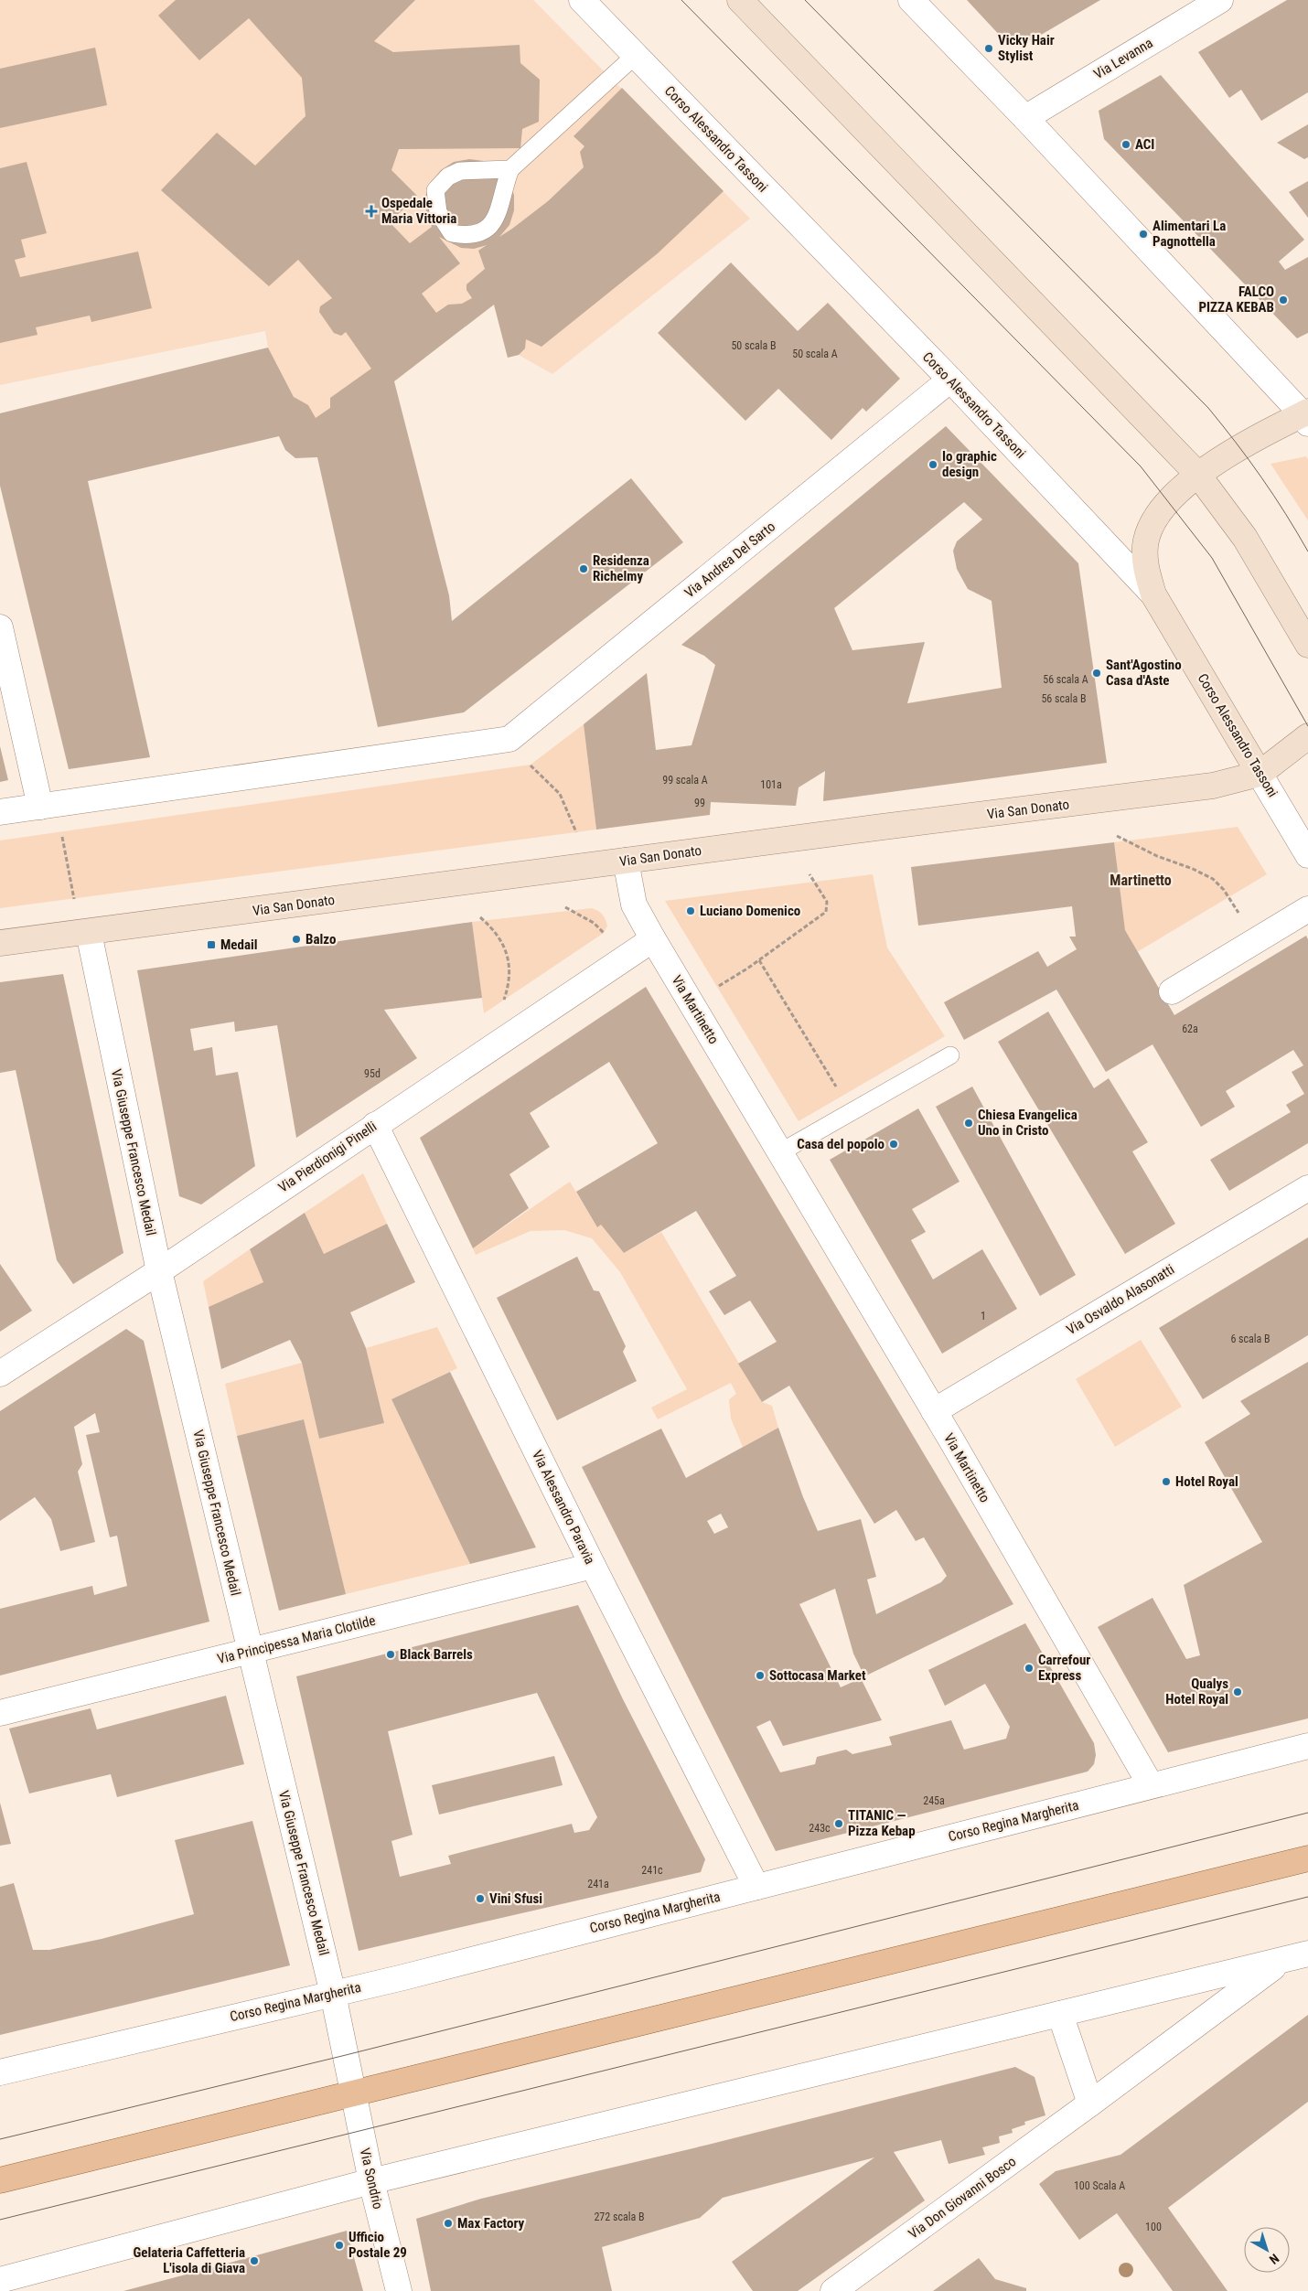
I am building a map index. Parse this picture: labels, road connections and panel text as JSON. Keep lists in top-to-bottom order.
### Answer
{
  "streets": {
    "street": [
      "Via Levanna",
      "Corso Alessandro Tassoni",
      "Via Andrea Del Sarto",
      "Via San Donato",
      "Via Martinetto",
      "Via Giuseppe Francesco Medail",
      "Via Pierdionigi Pinelli",
      "Via Osvaldo Alasonatti",
      "Via Alessandro Paravia",
      "Via Principessa Maria Clotilde",
      "Corso Regina Margherita",
      "Via Sondrio",
      "Via Don Giovanni Bosco"
    ]
  },
  "crossings": [
    ["Corso Alessandro Tassoni", "Via Andrea Del Sarto"],
    ["Corso Alessandro Tassoni", "Via San Donato"],
    ["Via San Donato", "Via Martinetto"],
    ["Via San Donato", "Via Giuseppe Francesco Medail"],
    ["Via Martinetto", "Via Pierdionigi Pinelli"],
    ["Via Martinetto", "Via Osvaldo Alasonatti"],
    ["Via Martinetto", "Corso Regina Margherita"],
    ["Via Giuseppe Francesco Medail", "Via Pierdionigi Pinelli"],
    ["Via Giuseppe Francesco Medail", "Via Principessa Maria Clotilde"],
    ["Via Giuseppe Francesco Medail", "Corso Regina Margherita"],
    ["Via Giuseppe Francesco Medail", "Via Sondrio"],
    ["Via Pierdionigi Pinelli", "Via Alessandro Paravia"],
    ["Via Alessandro Paravia", "Via Principessa Maria Clotilde"],
    ["Via Alessandro Paravia", "Corso Regina Margherita"]
  ],
  "districts": ["Martinetto"],
  "places": {
    "other": [
      "Vicky Hair Stylist",
      "ACI",
      "Alimentari La Pagnottella",
      "FALCO PIZZA KEBAB",
      "Io graphic design",
      "Residenza Richelmy",
      "Sant'Agostino Casa d'Aste",
      "Luciano Domenico",
      "Balzo",
      "Chiesa Evangelica Uno in Cristo",
      "Casa del popolo",
      "Hotel Royal",
      "Black Barrels",
      "Carrefour Express",
      "Sottocasa Market",
      "Qualys Hotel Royal",
      "TITANIC — Pizza Kebap",
      "Vini Sfusi",
      "Max Factory",
      "Ufficio Postale 29",
      "Gelateria Caffetteria L'isola di Giava"
    ],
    "health": ["Ospedale Maria Vittoria"],
    "transit": ["Medail"]
  },
  "house_numbers": [
    "50 scala B",
    "50 scala A",
    "56 scala A",
    "56 scala B",
    "99 scala A",
    "101a",
    "99",
    "62a",
    "95d",
    "1",
    "6 scala B",
    "245a",
    "243c",
    "241c",
    "241a",
    "100 Scala A",
    "272 scala B",
    "100"
  ],
  "north": "bottom right"
}
